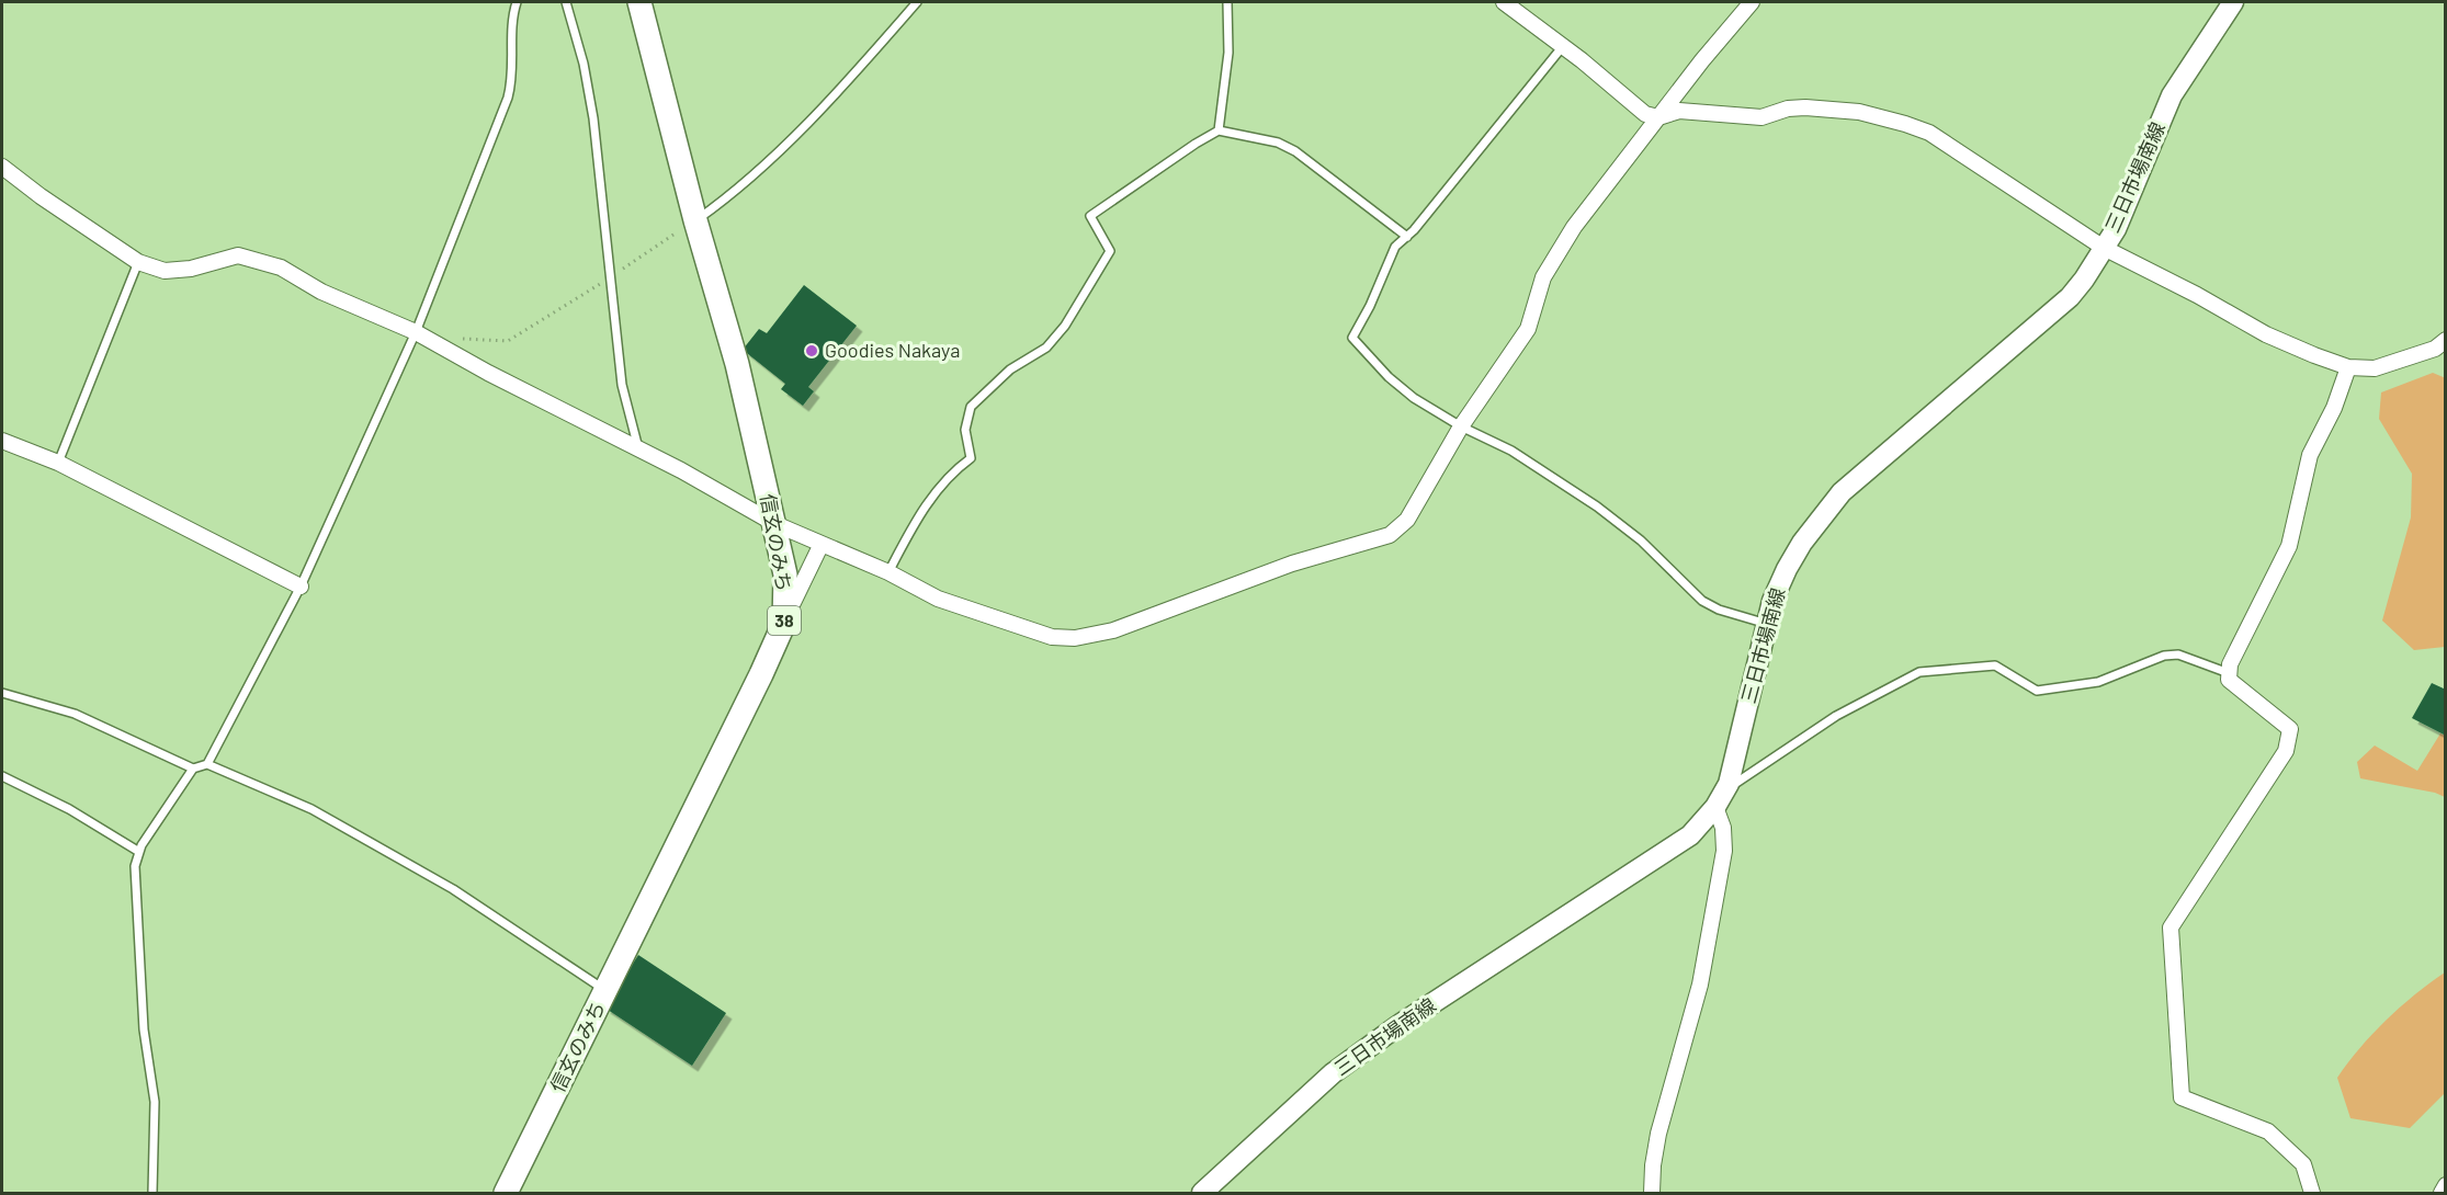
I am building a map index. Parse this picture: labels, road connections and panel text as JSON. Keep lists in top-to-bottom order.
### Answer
{
  "streets": {
    "main road": ["三日市場南線", "信玄のみち", "38"]
  },
  "places": ["Goodies Nakaya"]
}
